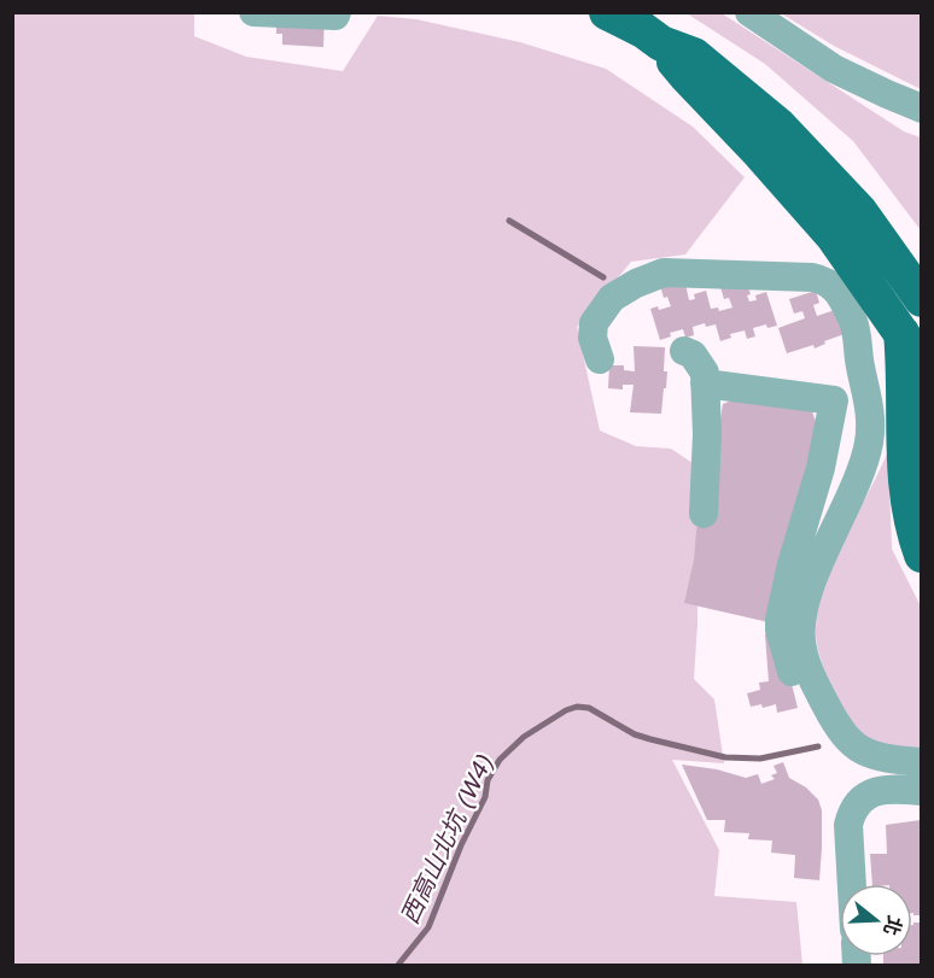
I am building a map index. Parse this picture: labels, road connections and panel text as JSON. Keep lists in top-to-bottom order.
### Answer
{
  "water": ["西高山北坑 (W4)"],
  "north": "right"
}
